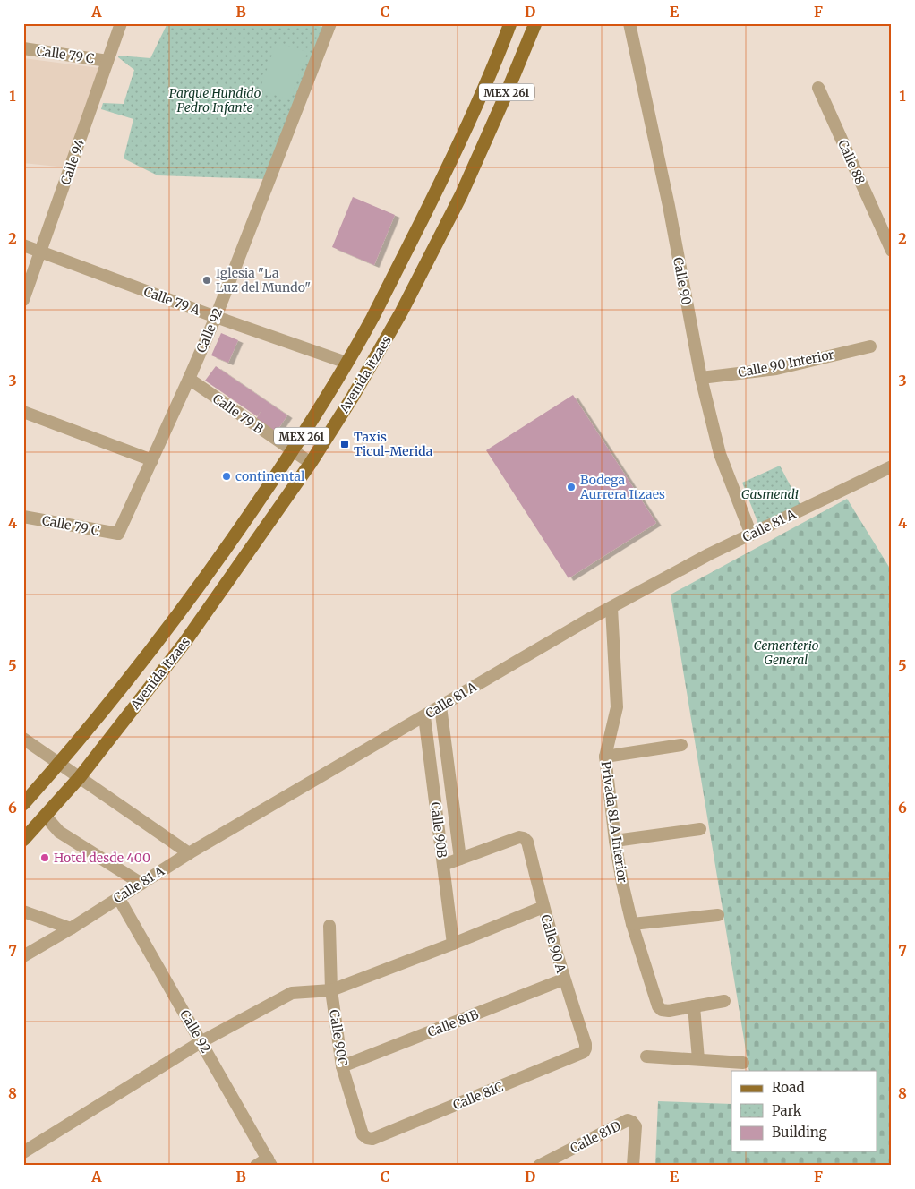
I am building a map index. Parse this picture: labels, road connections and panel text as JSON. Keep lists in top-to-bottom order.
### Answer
{
  "streets": {
    "main road": ["MEX 261", "Avenida Itzaes"],
    "street": [
      "Calle 79 C",
      "Calle 94",
      "Calle 88",
      "Calle 90",
      "Calle 79 A",
      "Calle 92",
      "Calle 90 Interior",
      "Calle 79 B",
      "Calle 81 A",
      "Privada 81 A Interior",
      "Calle 90B",
      "Calle 90 A",
      "Calle 81B",
      "Calle 90C",
      "Calle 81C",
      "Calle 81D"
    ]
  },
  "crossings": [
    ["Calle 79 C", "Calle 94"],
    ["Calle 79 C", "Calle 92"],
    ["Calle 94", "Calle 79 A"],
    ["Calle 90", "Calle 90 Interior"],
    ["Calle 90", "Calle 81 A"],
    ["Calle 79 A", "Calle 92"],
    ["Calle 79 A", "Avenida Itzaes"],
    ["Calle 92", "Calle 79 B"],
    ["Calle 92", "Calle 81 A"],
    ["Avenida Itzaes", "Calle 79 B"],
    ["Calle 81 A", "Privada 81 A Interior"],
    ["Calle 81 A", "Calle 90B"],
    ["Calle 90 A", "Calle 81B"],
    ["Calle 90 A", "Calle 81C"],
    ["Calle 81B", "Calle 90C"],
    ["Calle 90C", "Calle 81C"]
  ],
  "parks": ["Parque Hundido Pedro Infante", "Gasmendi", "Cementerio General"],
  "places": {
    "other": [
      "Iglesia \"La Luz del Mundo\"",
      "continental",
      "Bodega Aurrera Itzaes",
      "Hotel desde 400"
    ],
    "transit": ["Taxis Ticul-Merida"]
  },
  "legend": ["Road", "Park", "Building"],
  "grid": {
    "columns": [
      "A",
      "B",
      "C",
      "D",
      "E",
      "F"
    ],
    "rows": [
      "1",
      "2",
      "3",
      "4",
      "5",
      "6",
      "7",
      "8"
    ]
  }
}
